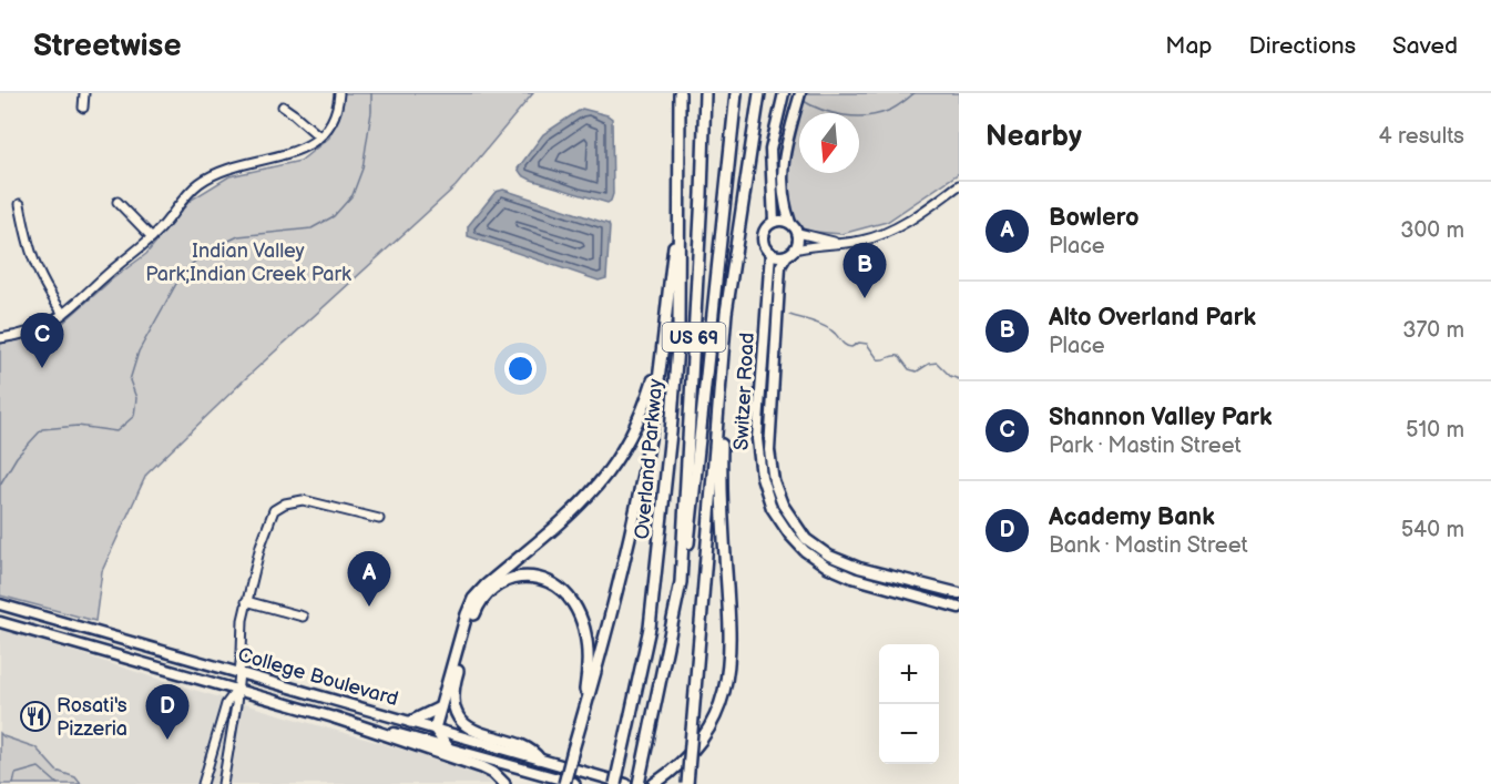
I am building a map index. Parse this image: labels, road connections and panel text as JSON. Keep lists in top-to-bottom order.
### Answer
{
  "streets": {
    "highway": ["US 69", "Overland Parkway"],
    "main road": ["Switzer Road", "College Boulevard"]
  },
  "crossings": [
    ["Overland Parkway", "College Boulevard"]
  ],
  "parks": ["Indian Valley Park;Indian Creek Park"],
  "places": {
    "restaurant": ["Rosati's Pizzeria"]
  },
  "north": "bottom",
  "page": {
    "header": "Streetwise",
    "nav": ["Map", "Directions", "Saved"],
    "heading": ["Nearby", "4 results"],
    "list": [
      {
        "mark": "A",
        "name": "Bowlero",
        "note": "Place",
        "value": "300 m"
      },
      {
        "mark": "B",
        "name": "Alto Overland Park",
        "note": "Place",
        "value": "370 m"
      },
      {
        "mark": "C",
        "name": "Shannon Valley Park",
        "note": "Park · Mastin Street",
        "value": "510 m"
      },
      {
        "mark": "D",
        "name": "Academy Bank",
        "note": "Bank · Mastin Street",
        "value": "540 m"
      }
    ],
    "pins": [
      "B",
      "C",
      "A",
      "D"
    ],
    "map_buttons": ["+", "−"]
  }
}
